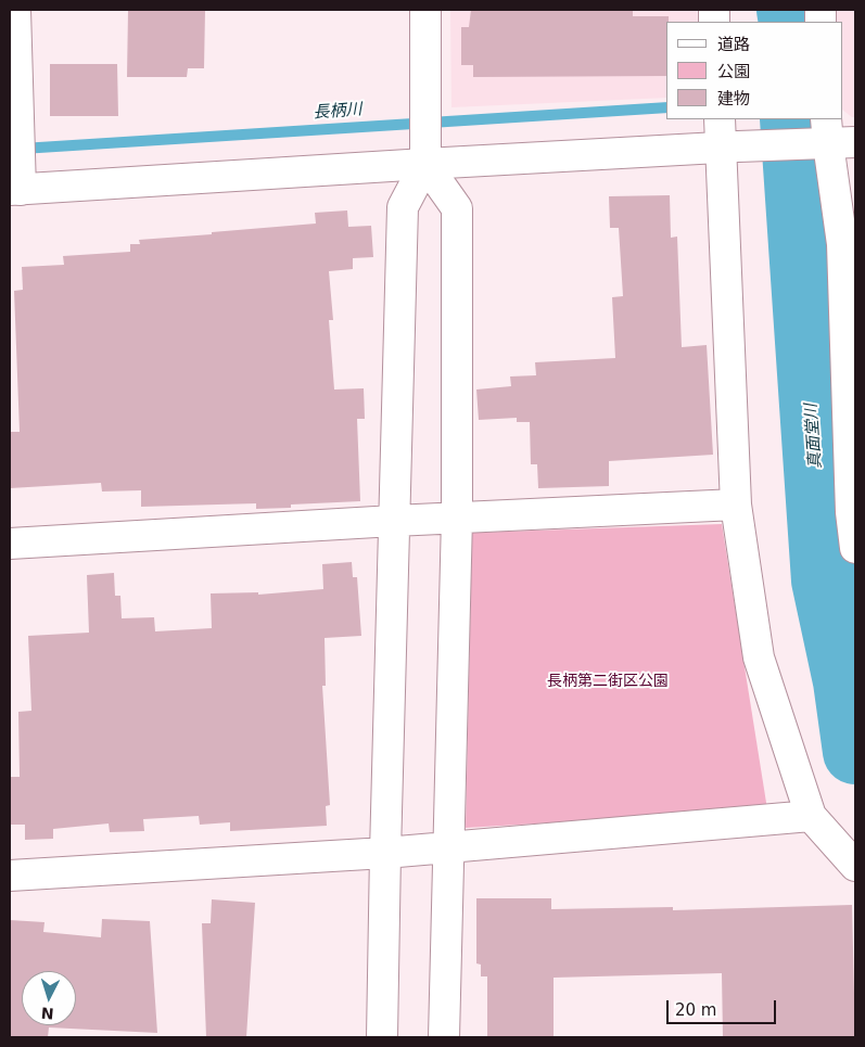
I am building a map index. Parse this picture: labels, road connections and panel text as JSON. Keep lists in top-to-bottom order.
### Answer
{
  "water": ["長柄川", "真面堂川"],
  "parks": ["長柄第二街区公園"],
  "legend": ["道路", "公園", "建物"],
  "scale_bar": "20 m",
  "north": "bottom"
}
